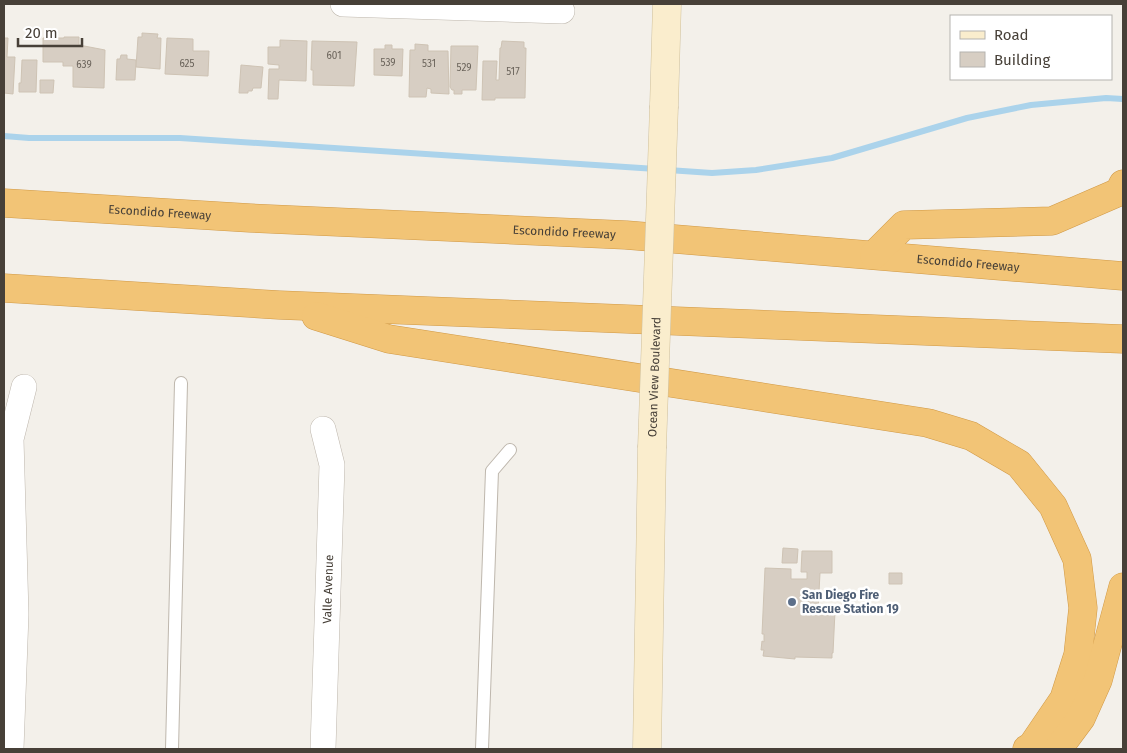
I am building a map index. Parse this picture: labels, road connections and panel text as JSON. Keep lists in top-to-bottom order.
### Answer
{
  "streets": {
    "highway": ["Escondido Freeway"],
    "main road": ["Ocean View Boulevard"],
    "street": ["Valle Avenue"]
  },
  "places": ["San Diego Fire Rescue Station 19"],
  "house_numbers": [
    "601",
    "539",
    "625",
    "531",
    "639",
    "529",
    "517"
  ],
  "legend": ["Road", "Building"],
  "scale_bar": "20 m"
}
